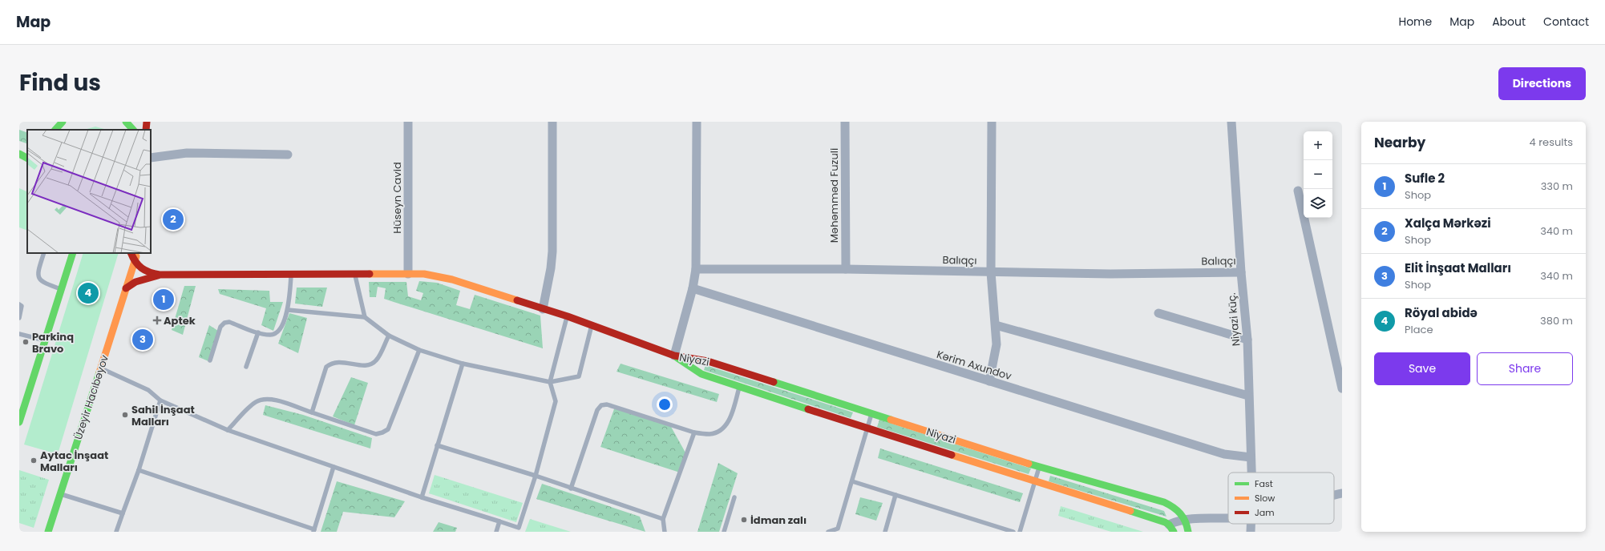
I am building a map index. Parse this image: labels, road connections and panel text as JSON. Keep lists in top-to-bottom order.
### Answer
{
  "streets": {
    "main road": ["Niyazi", "Üzeyir Hacıbəyov"],
    "street": [
      "Məhəmməd Fuzuli",
      "Hüseyn Cavid",
      "Balıqçı",
      "Niyazi küç.",
      "Kərim Axundov"
    ]
  },
  "crossings": [
    ["Məhəmməd Fuzuli", "Balıqçı"],
    ["Balıqçı", "Niyazi küç."],
    ["Niyazi küç.", "Kərim Axundov"]
  ],
  "places": {
    "health": ["Aptek"],
    "other": [
      "Parkinq Bravo",
      "Sahil İnşaat Malları",
      "Aytac İnşaat Malları",
      "İdman zalı"
    ]
  },
  "legend": ["Fast", "Slow", "Jam"],
  "page": {
    "header": "Map",
    "nav": [
      "Home",
      "Map",
      "About",
      "Contact"
    ],
    "title": "Find us",
    "buttons": [
      "Directions",
      ["Save", "Share"]
    ],
    "heading": ["Nearby", "4 results"],
    "map_buttons": ["+", "−"],
    "list": [
      {
        "mark": "1",
        "name": "Sufle 2",
        "note": "Shop",
        "value": "330 m"
      },
      {
        "mark": "2",
        "name": "Xalça Mərkəzi",
        "note": "Shop",
        "value": "340 m"
      },
      {
        "mark": "3",
        "name": "Elit İnşaat Malları",
        "note": "Shop",
        "value": "340 m"
      },
      {
        "mark": "4",
        "name": "Röyal abidə",
        "note": "Place",
        "value": "380 m"
      }
    ],
    "pins": [
      "2",
      "4",
      "1",
      "3"
    ]
  }
}
